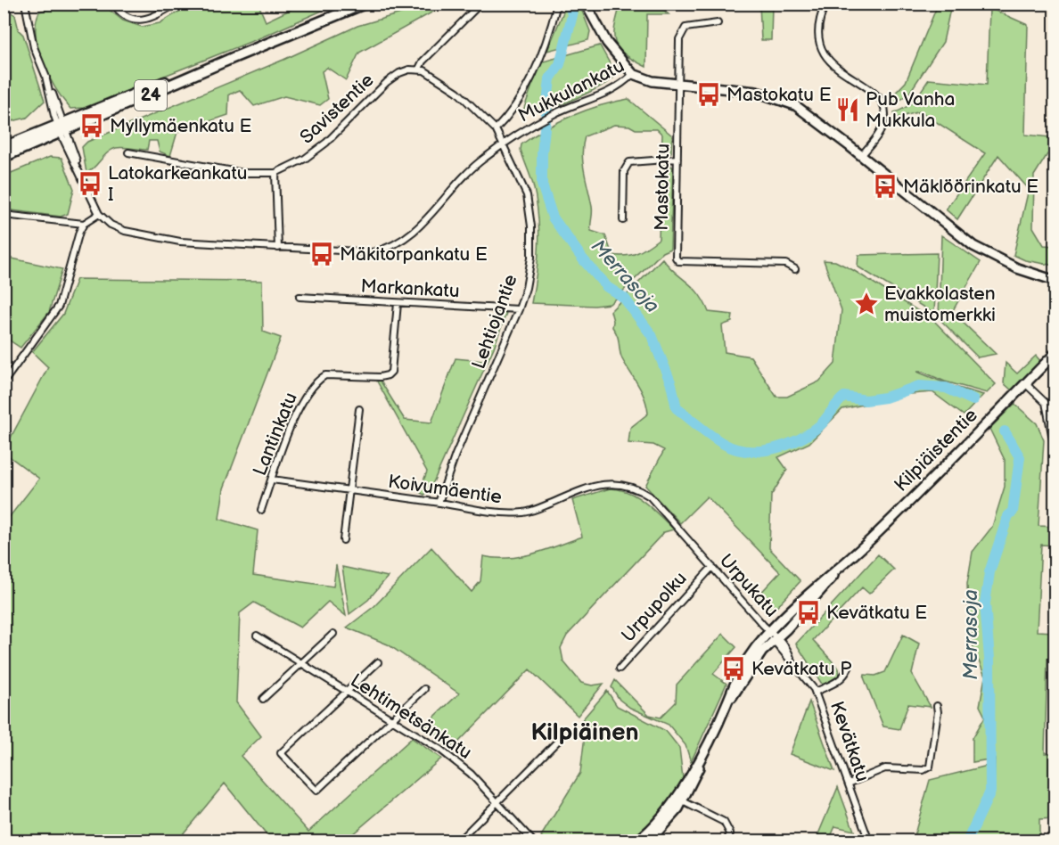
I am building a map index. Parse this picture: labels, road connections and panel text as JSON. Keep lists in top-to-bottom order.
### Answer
{
  "streets": {
    "highway": ["24"],
    "street": [
      "Mukkulankatu",
      "Savistentie",
      "Mastokatu",
      "Markankatu",
      "Lehtiojantie",
      "Lantinkatu",
      "Kilpiäistentie",
      "Koivumäentie",
      "Urpukatu",
      "Urpupolku",
      "Lehtimetsänkatu",
      "Kevätkatu"
    ]
  },
  "crossings": [
    ["Mukkulankatu", "Mastokatu"],
    ["Mukkulankatu", "Lehtiojantie"],
    ["Markankatu", "Lehtiojantie"],
    ["Markankatu", "Lantinkatu"],
    ["Lehtiojantie", "Koivumäentie"],
    ["Lantinkatu", "Koivumäentie"],
    ["Kilpiäistentie", "Urpukatu"],
    ["Kilpiäistentie", "Kevätkatu"],
    ["Koivumäentie", "Urpukatu"],
    ["Urpukatu", "Urpupolku"],
    ["Urpukatu", "Kevätkatu"]
  ],
  "districts": ["Kilpiäinen"],
  "water": ["Merrasoja"],
  "places": {
    "bus stop": [
      "Mastokatu E",
      "Myllymäenkatu E",
      "Latokarkeankatu I",
      "Mäklöörinkatu E",
      "Mäkitorpankatu E",
      "Kevätkatu E",
      "Kevätkatu P"
    ],
    "restaurant": ["Pub Vanha Mukkula"],
    "place": ["Evakkolasten muistomerkki"]
  }
}
